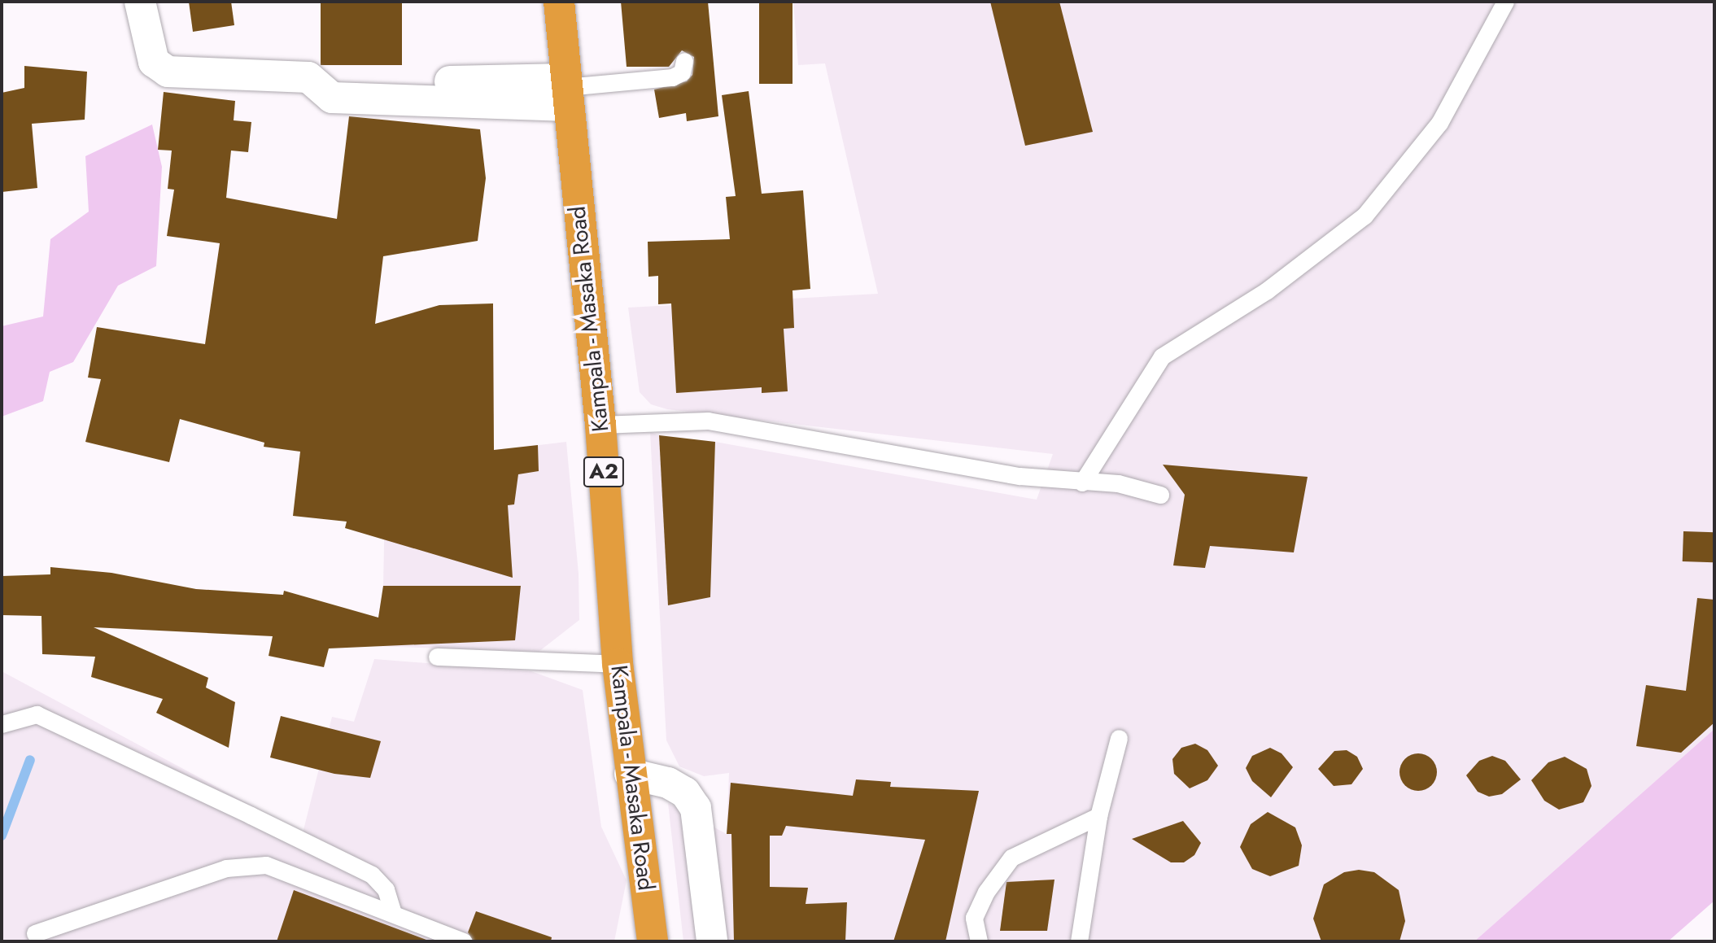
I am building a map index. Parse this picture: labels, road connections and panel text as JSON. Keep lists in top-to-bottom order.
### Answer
{
  "streets": {
    "highway": ["Kampala - Masaka Road", "A2"]
  }
}
